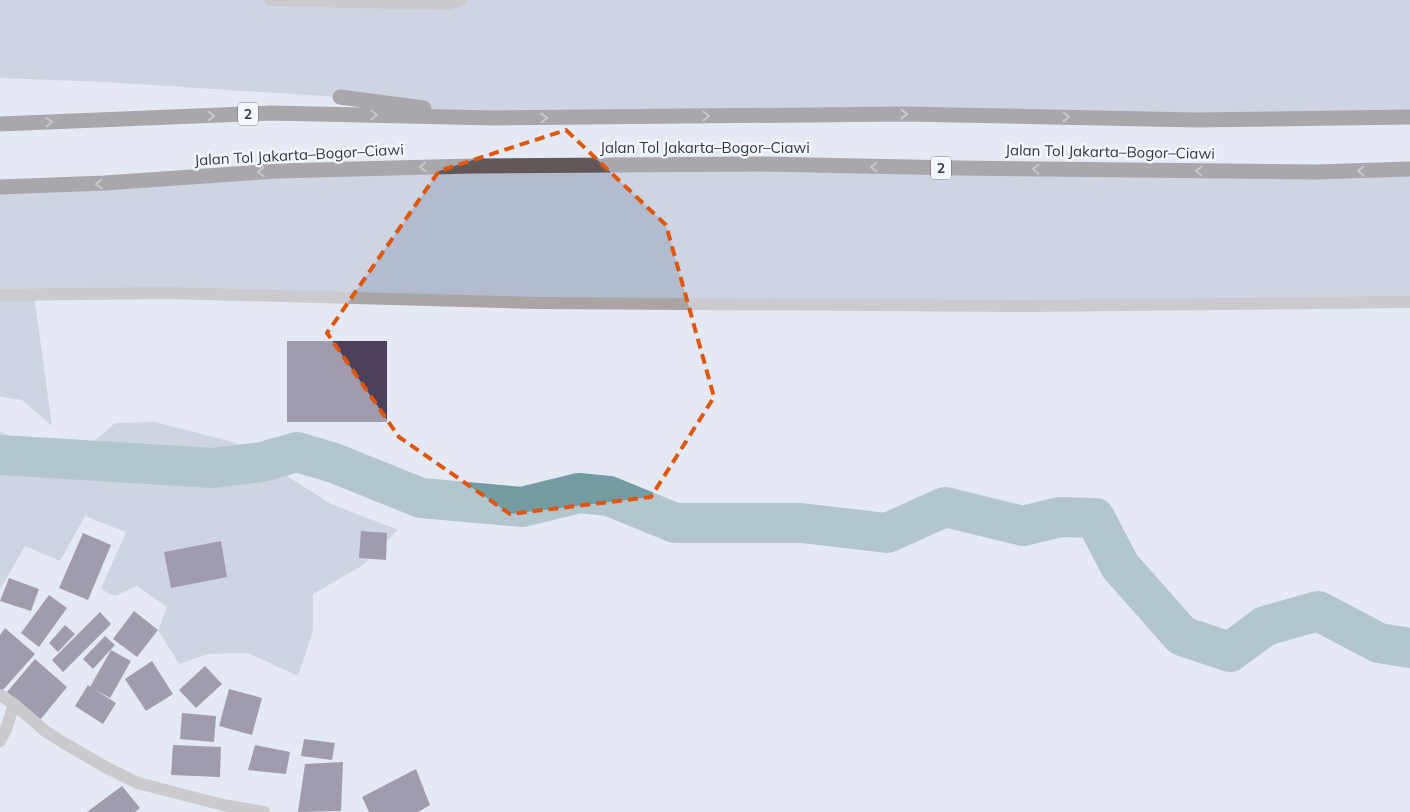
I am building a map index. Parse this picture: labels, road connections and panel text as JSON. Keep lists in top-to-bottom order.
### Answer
{
  "streets": {
    "highway": ["2", "Jalan Tol Jakarta–Bogor–Ciawi"]
  }
}
